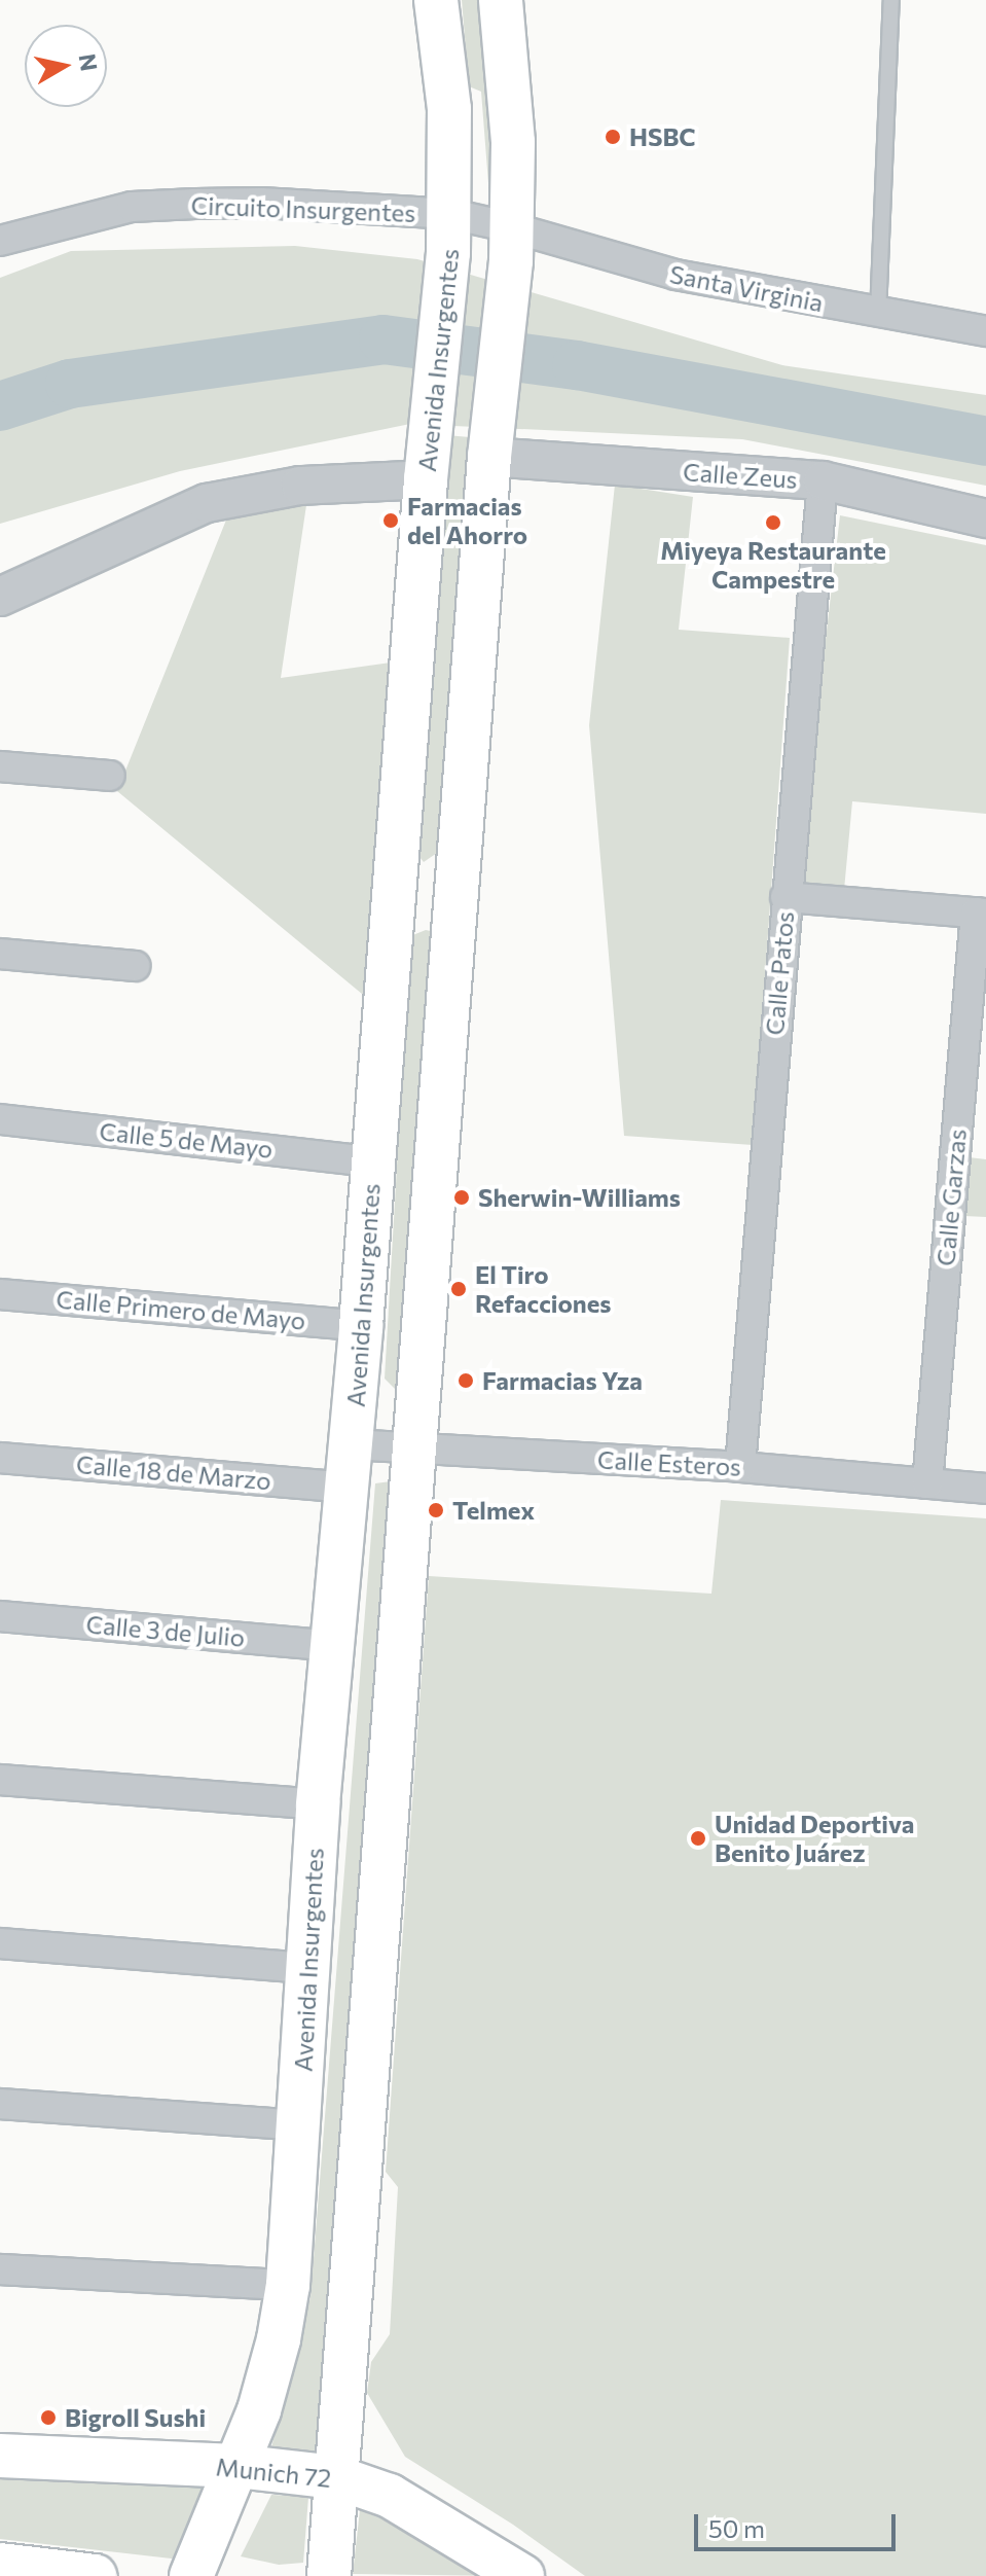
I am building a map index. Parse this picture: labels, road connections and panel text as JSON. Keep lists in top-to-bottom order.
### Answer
{
  "streets": {
    "main road": ["Avenida Insurgentes", "Munich 72"],
    "street": [
      "Circuito Insurgentes",
      "Santa Virginia",
      "Calle Zeus",
      "Calle Patos",
      "Calle 5 de Mayo",
      "Calle Garzas",
      "Calle Primero de Mayo",
      "Calle Esteros",
      "Calle 18 de Marzo",
      "Calle 3 de Julio"
    ]
  },
  "crossings": [
    ["Circuito Insurgentes", "Santa Virginia"],
    ["Circuito Insurgentes", "Avenida Insurgentes"],
    ["Avenida Insurgentes", "Calle 5 de Mayo"],
    ["Avenida Insurgentes", "Calle Primero de Mayo"],
    ["Avenida Insurgentes", "Calle Esteros"],
    ["Avenida Insurgentes", "Calle 18 de Marzo"],
    ["Avenida Insurgentes", "Calle 3 de Julio"],
    ["Avenida Insurgentes", "Munich 72"],
    ["Calle Zeus", "Calle Patos"],
    ["Calle Patos", "Calle Esteros"],
    ["Calle Garzas", "Calle Esteros"]
  ],
  "places": [
    "HSBC",
    "Farmacias del Ahorro",
    "Miyeya Restaurante Campestre",
    "Sherwin-Williams",
    "El Tiro Refacciones",
    "Farmacias Yza",
    "Telmex",
    "Unidad Deportiva Benito Juárez",
    "Bigroll Sushi"
  ],
  "scale_bar": "50 m",
  "north": "right"
}
